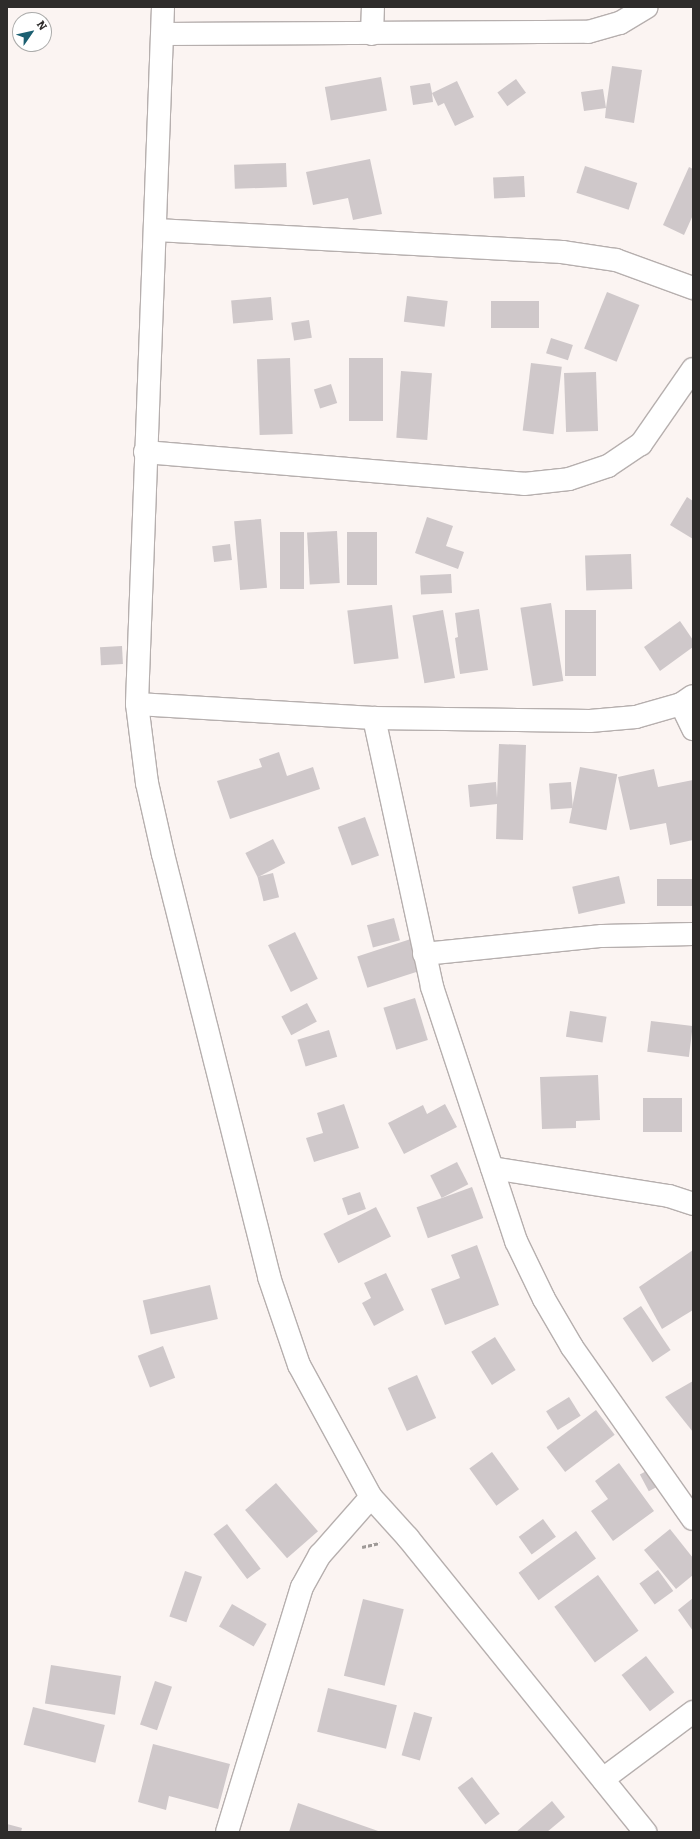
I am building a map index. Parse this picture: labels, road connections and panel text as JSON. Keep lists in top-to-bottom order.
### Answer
{
  "north": "top right"
}
